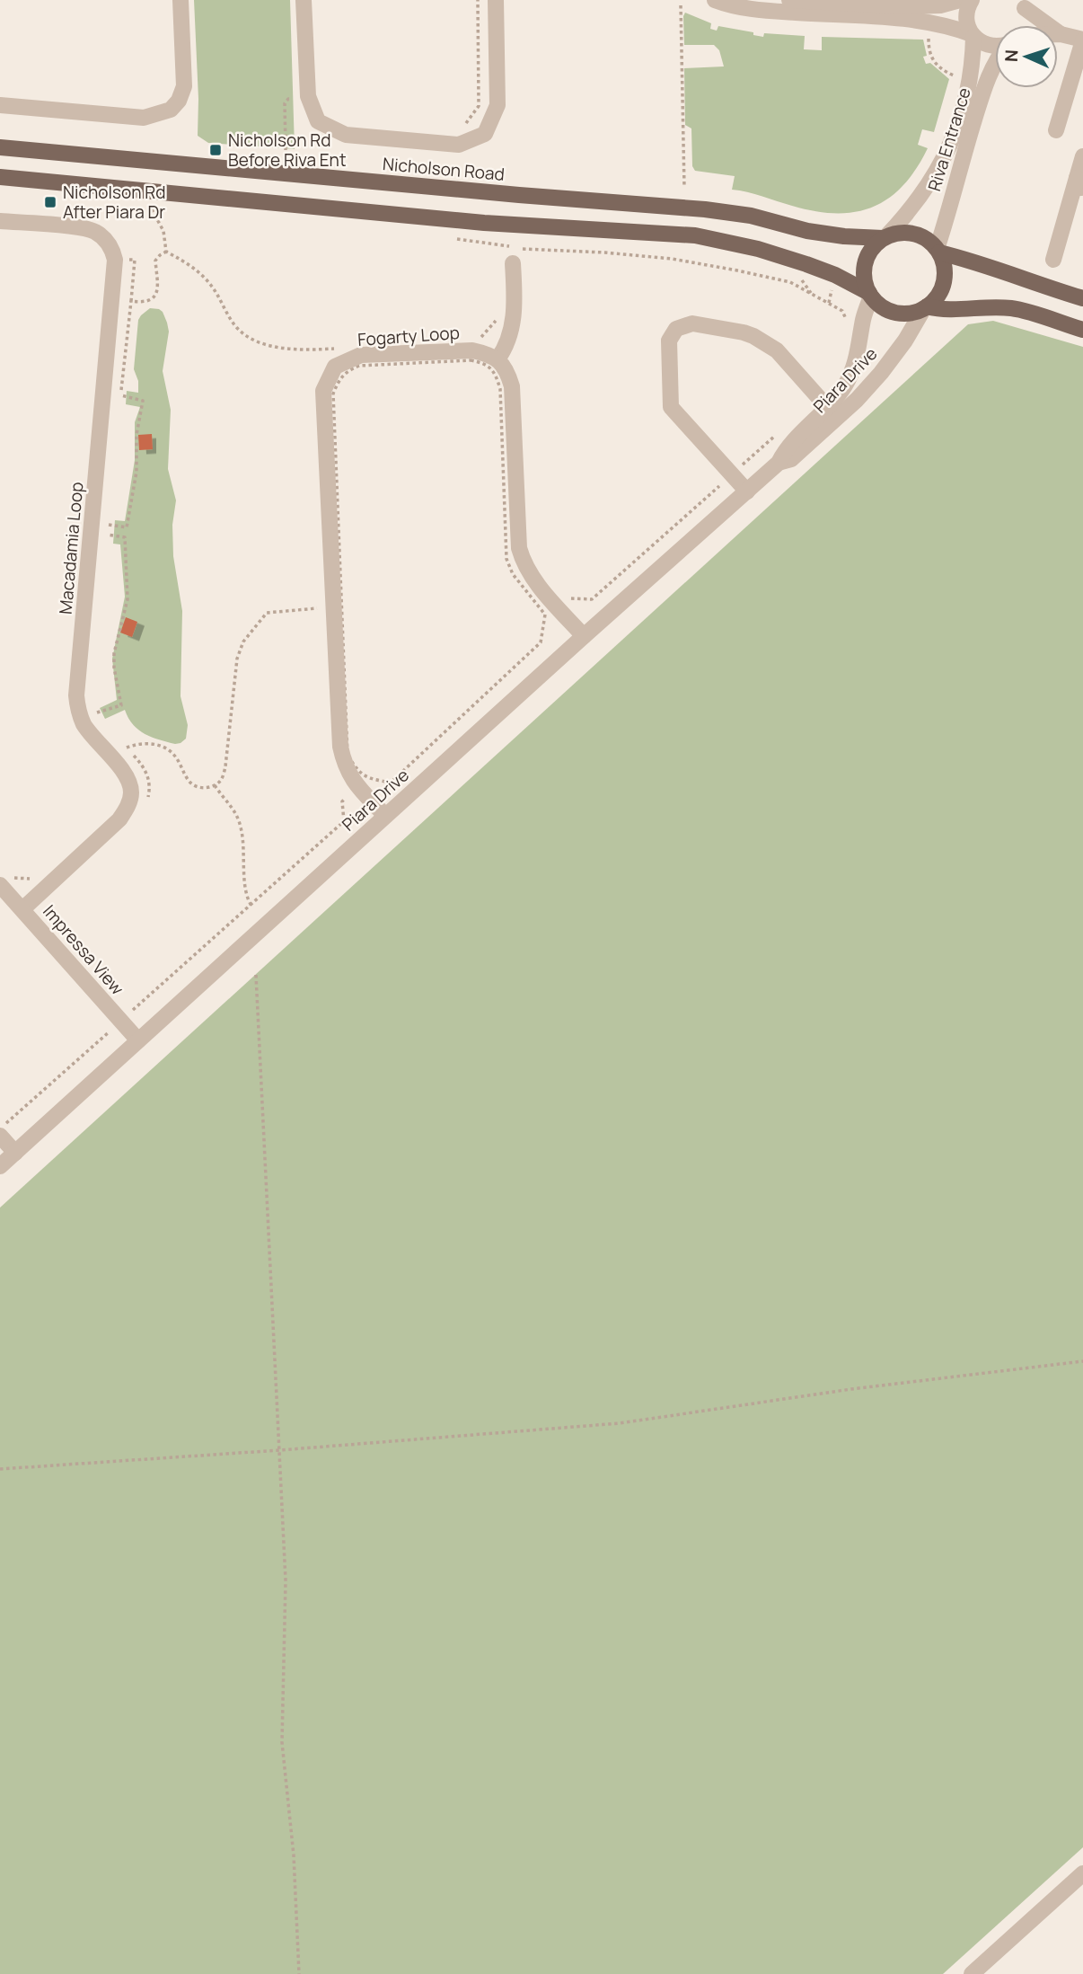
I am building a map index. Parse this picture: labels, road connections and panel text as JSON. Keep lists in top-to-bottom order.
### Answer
{
  "streets": {
    "main road": ["Nicholson Road"],
    "street": [
      "Riva Entrance",
      "Fogarty Loop",
      "Piara Drive",
      "Macadamia Loop",
      "Impressa View"
    ]
  },
  "crossings": [
    ["Riva Entrance", "Nicholson Road"],
    ["Riva Entrance", "Piara Drive"],
    ["Nicholson Road", "Piara Drive"],
    ["Fogarty Loop", "Piara Drive"],
    ["Piara Drive", "Impressa View"],
    ["Macadamia Loop", "Impressa View"]
  ],
  "places": {
    "transit": ["Nicholson Rd Before Riva Ent", "Nicholson Rd After Piara Dr"]
  },
  "north": "left"
}
